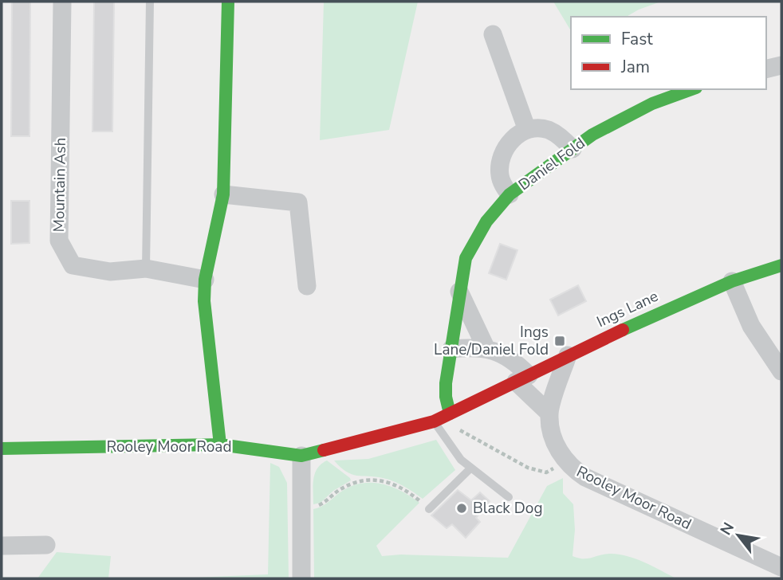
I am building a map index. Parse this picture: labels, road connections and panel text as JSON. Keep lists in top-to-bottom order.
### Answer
{
  "streets": {
    "street": [
      "Daniel Fold",
      "Mountain Ash",
      "Ings Lane",
      "Rooley Moor Road"
    ]
  },
  "crossings": [
    ["Daniel Fold", "Rooley Moor Road"],
    ["Ings Lane", "Rooley Moor Road"]
  ],
  "places": {
    "transit": ["Ings Lane/Daniel Fold"],
    "other": ["Black Dog"]
  },
  "legend": ["Fast", "Jam"],
  "north": "top left"
}
